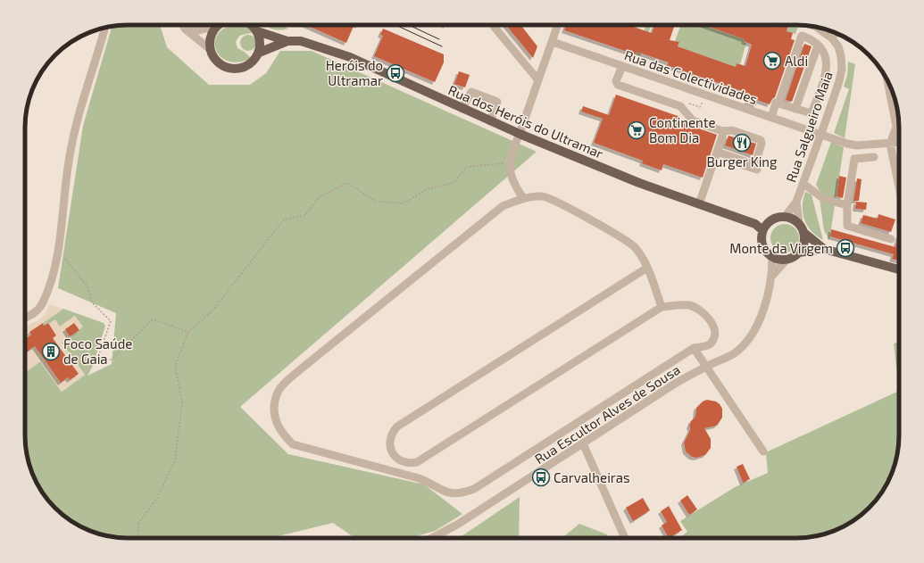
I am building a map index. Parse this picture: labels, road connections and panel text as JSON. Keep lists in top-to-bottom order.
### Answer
{
  "streets": {
    "main road": ["Rua dos Heróis do Ultramar"],
    "street": ["Rua das Colectividades", "Rua Salgueiro Maia", "Rua Escultor Alves de Sousa"]
  },
  "crossings": [
    ["Rua das Colectividades", "Rua Salgueiro Maia"],
    ["Rua dos Heróis do Ultramar", "Rua Salgueiro Maia"],
    ["Rua dos Heróis do Ultramar", "Rua Escultor Alves de Sousa"],
    ["Rua Salgueiro Maia", "Rua Escultor Alves de Sousa"]
  ],
  "places": {
    "supermarket": ["Aldi", "Continente Bom Dia"],
    "bus stop": ["Heróis do Ultramar", "Monte da Virgem", "Carvalheiras"],
    "restaurant": ["Burger King"],
    "building": ["Foco Saúde de Gaia"]
  }
}
